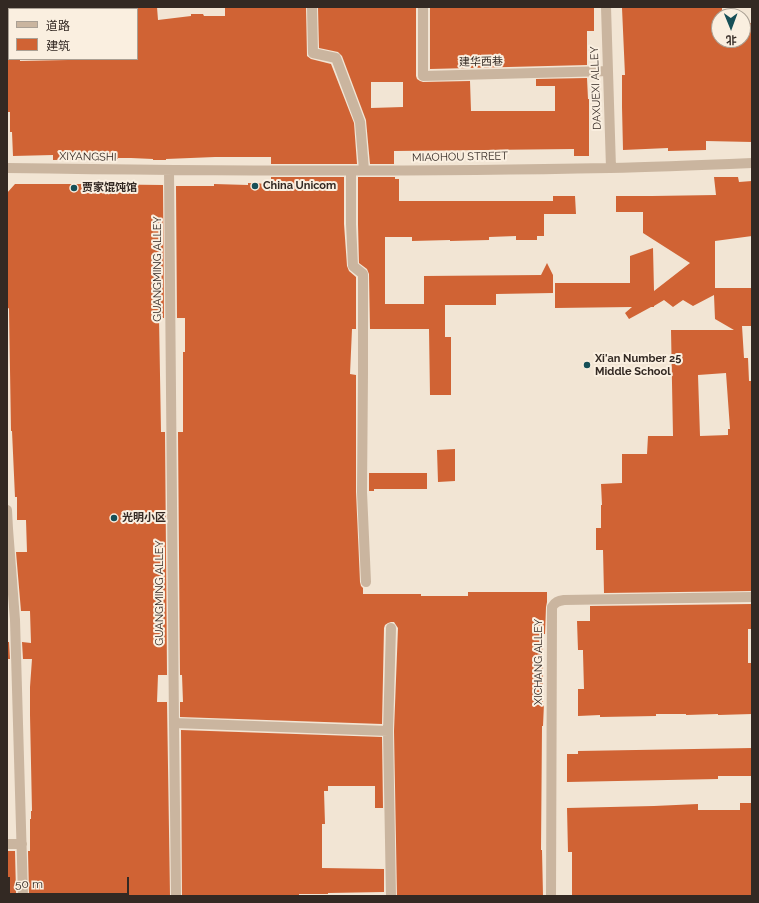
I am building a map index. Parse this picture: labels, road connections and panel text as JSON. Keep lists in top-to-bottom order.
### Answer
{
  "streets": {
    "street": [
      "建华西巷",
      "DAXUEXI ALLEY",
      "XIYANGSHI",
      "MIAOHOU STREET",
      "GUANGMING ALLEY",
      "XICHANG ALLEY"
    ]
  },
  "crossings": [
    ["建华西巷", "DAXUEXI ALLEY"],
    ["DAXUEXI ALLEY", "MIAOHOU STREET"],
    ["XIYANGSHI", "MIAOHOU STREET"],
    ["XIYANGSHI", "GUANGMING ALLEY"],
    ["MIAOHOU STREET", "GUANGMING ALLEY"]
  ],
  "places": [
    "China Unicom",
    "贾家馄饨馆",
    "Xi'an Number 25 Middle School",
    "光明小区"
  ],
  "legend": ["道路", "建筑"],
  "scale_bar": "50 m",
  "north": "bottom"
}
